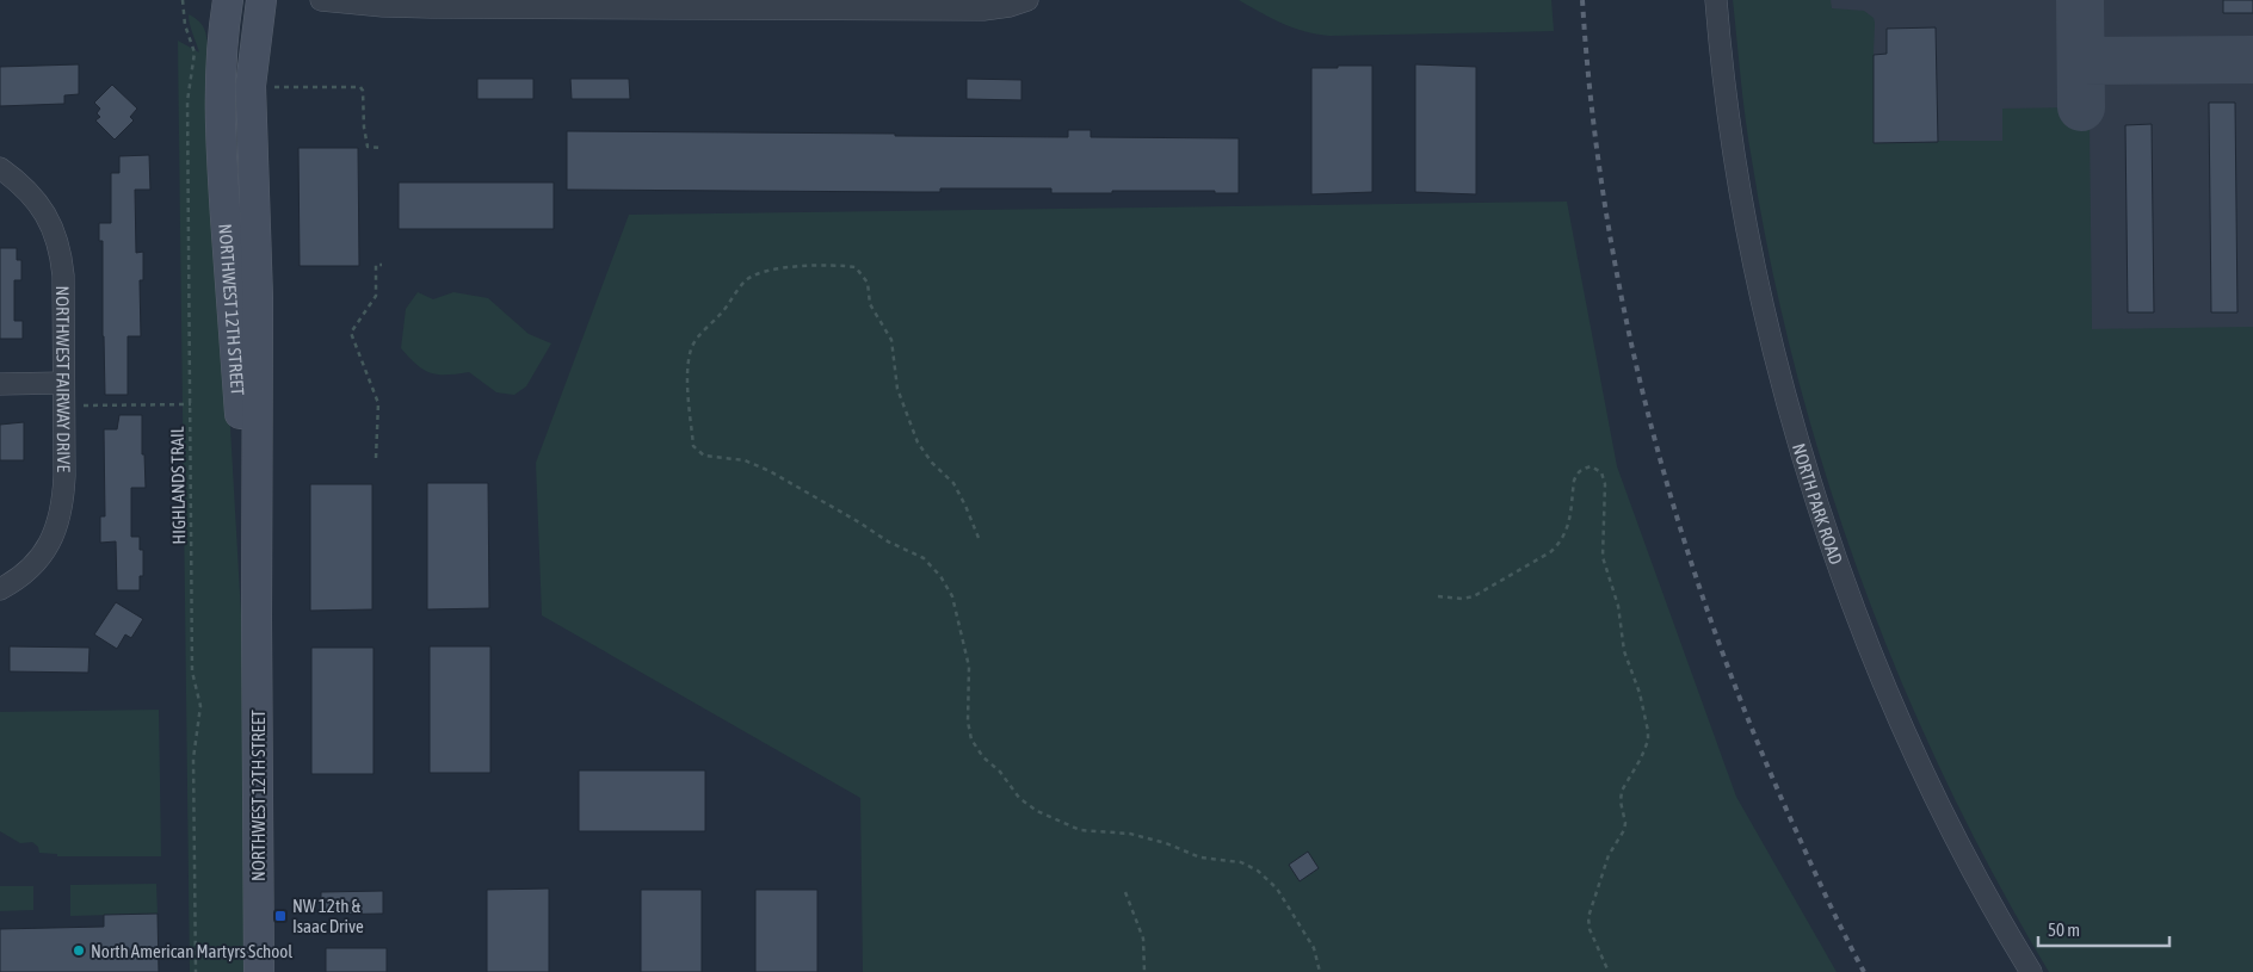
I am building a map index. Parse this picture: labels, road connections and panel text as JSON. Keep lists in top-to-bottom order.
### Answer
{
  "streets": {
    "main road": ["NORTHWEST 12TH STREET"],
    "street": ["NORTHWEST FAIRWAY DRIVE", "NORTH PARK ROAD"],
    "path": ["HIGHLANDS TRAIL"]
  },
  "places": {
    "transit": ["NW 12th & Isaac Drive"],
    "other": ["North American Martyrs School"]
  },
  "scale_bar": "50 m"
}
